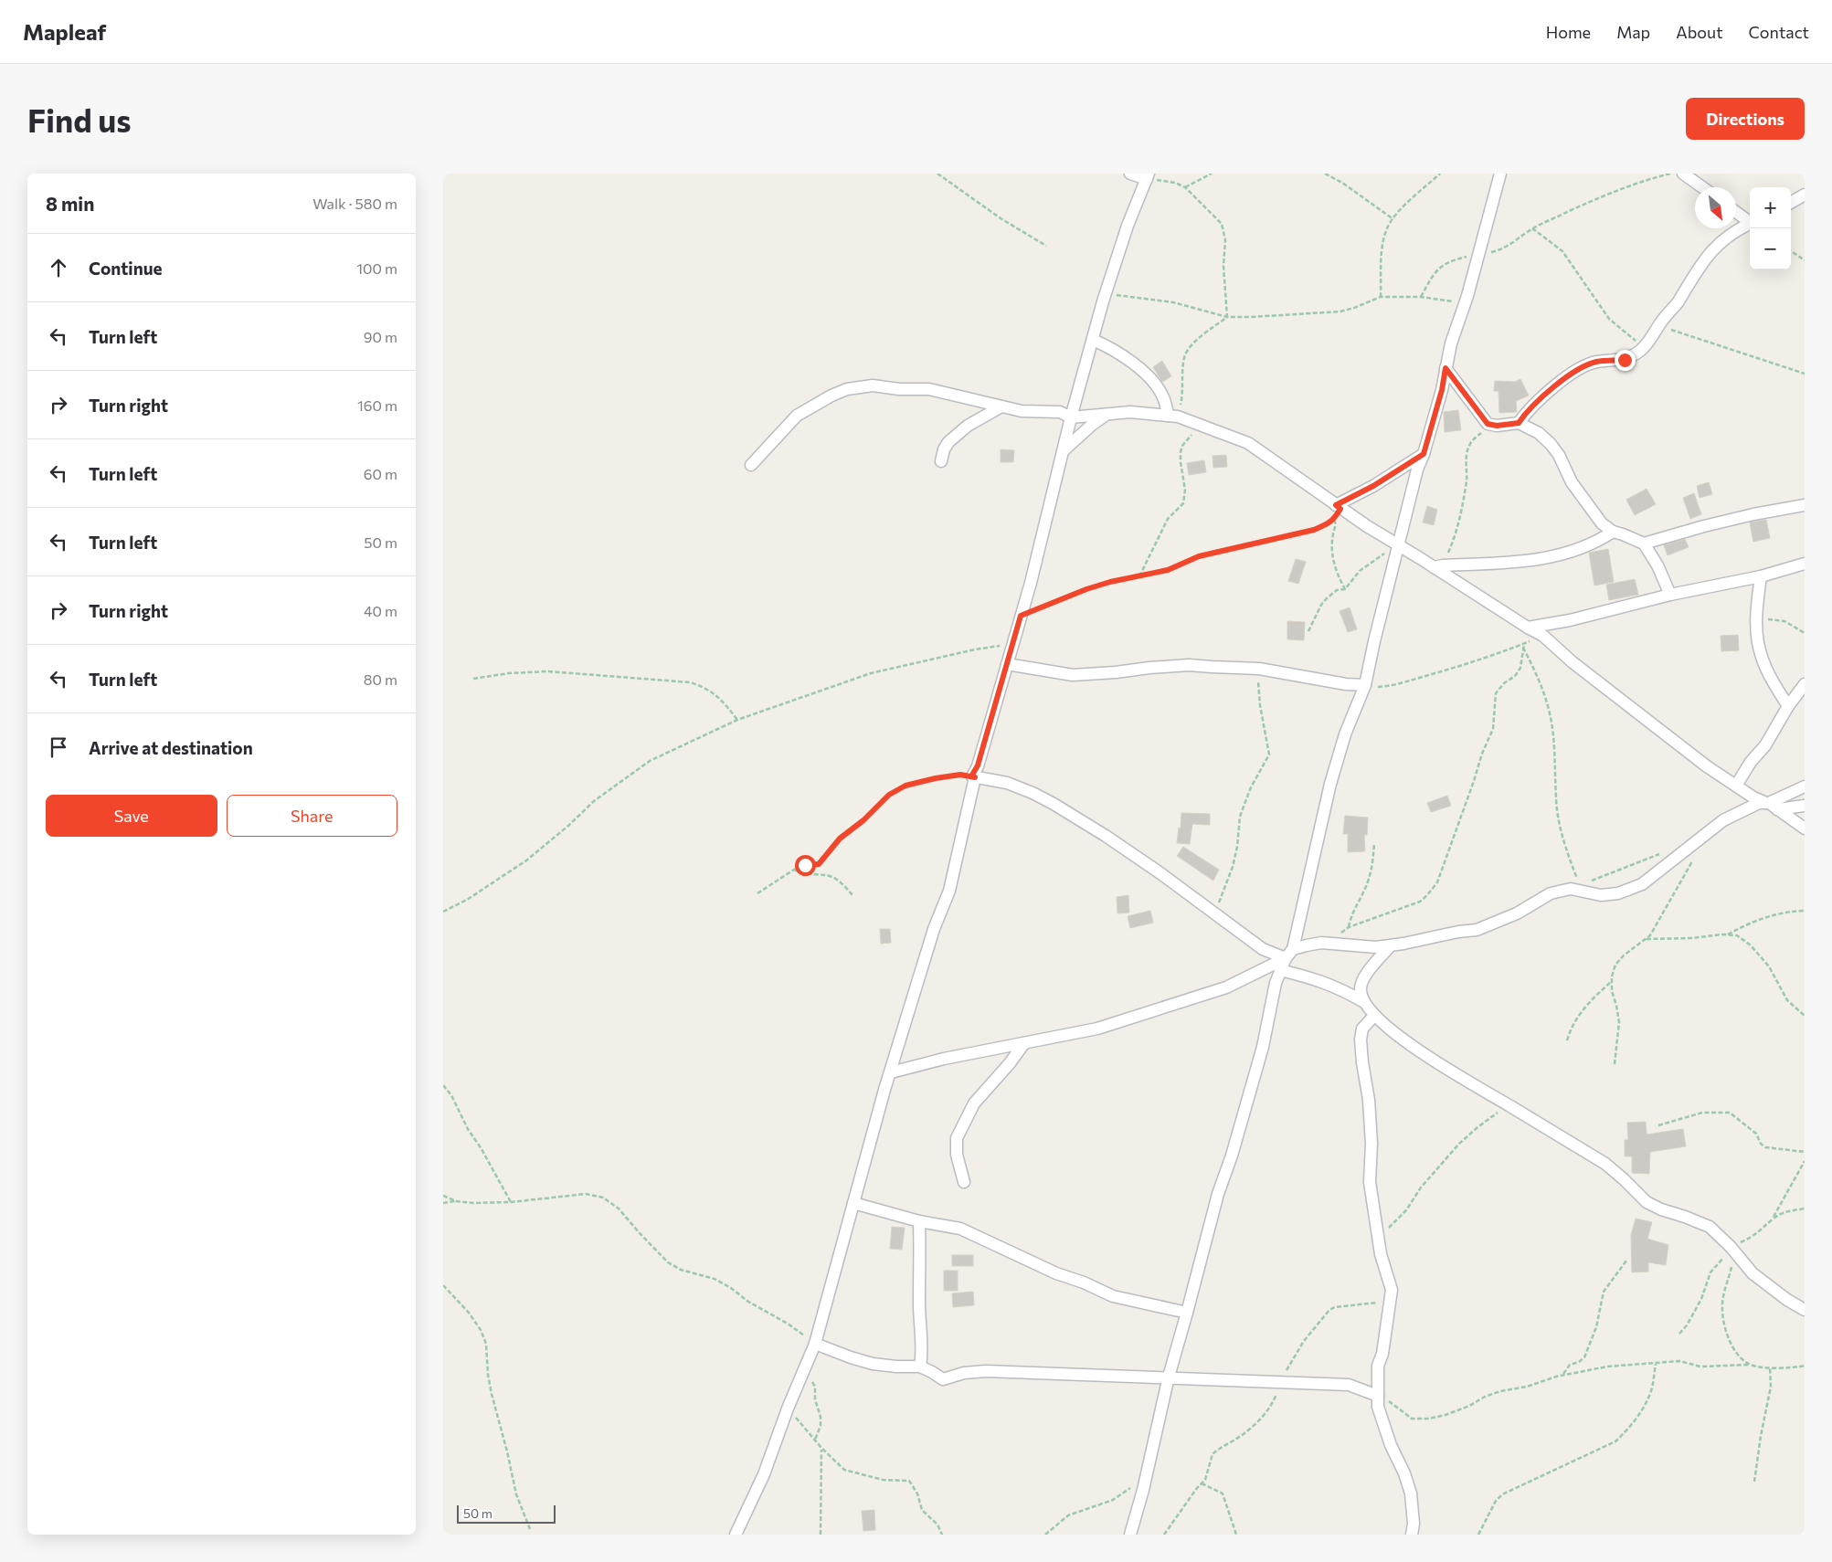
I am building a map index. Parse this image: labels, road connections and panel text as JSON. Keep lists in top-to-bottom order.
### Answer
{
  "scale_bar": "50 m",
  "north": "bottom right",
  "page": {
    "header": "Mapleaf",
    "nav": [
      "Home",
      "Map",
      "About",
      "Contact"
    ],
    "buttons": [
      "Directions",
      ["Save", "Share"]
    ],
    "title": "Find us",
    "heading": ["8 min", "Walk · 580 m"],
    "map_buttons": ["+", "−"],
    "list": [
      ["Continue", "100 m"],
      ["Turn left", "90 m"],
      ["Turn right", "160 m"],
      ["Turn left", "60 m"],
      ["Turn left", "50 m"],
      ["Turn right", "40 m"],
      ["Turn left", "80 m"],
      "Arrive at destination"
    ],
    "scale": "50 m"
  }
}
